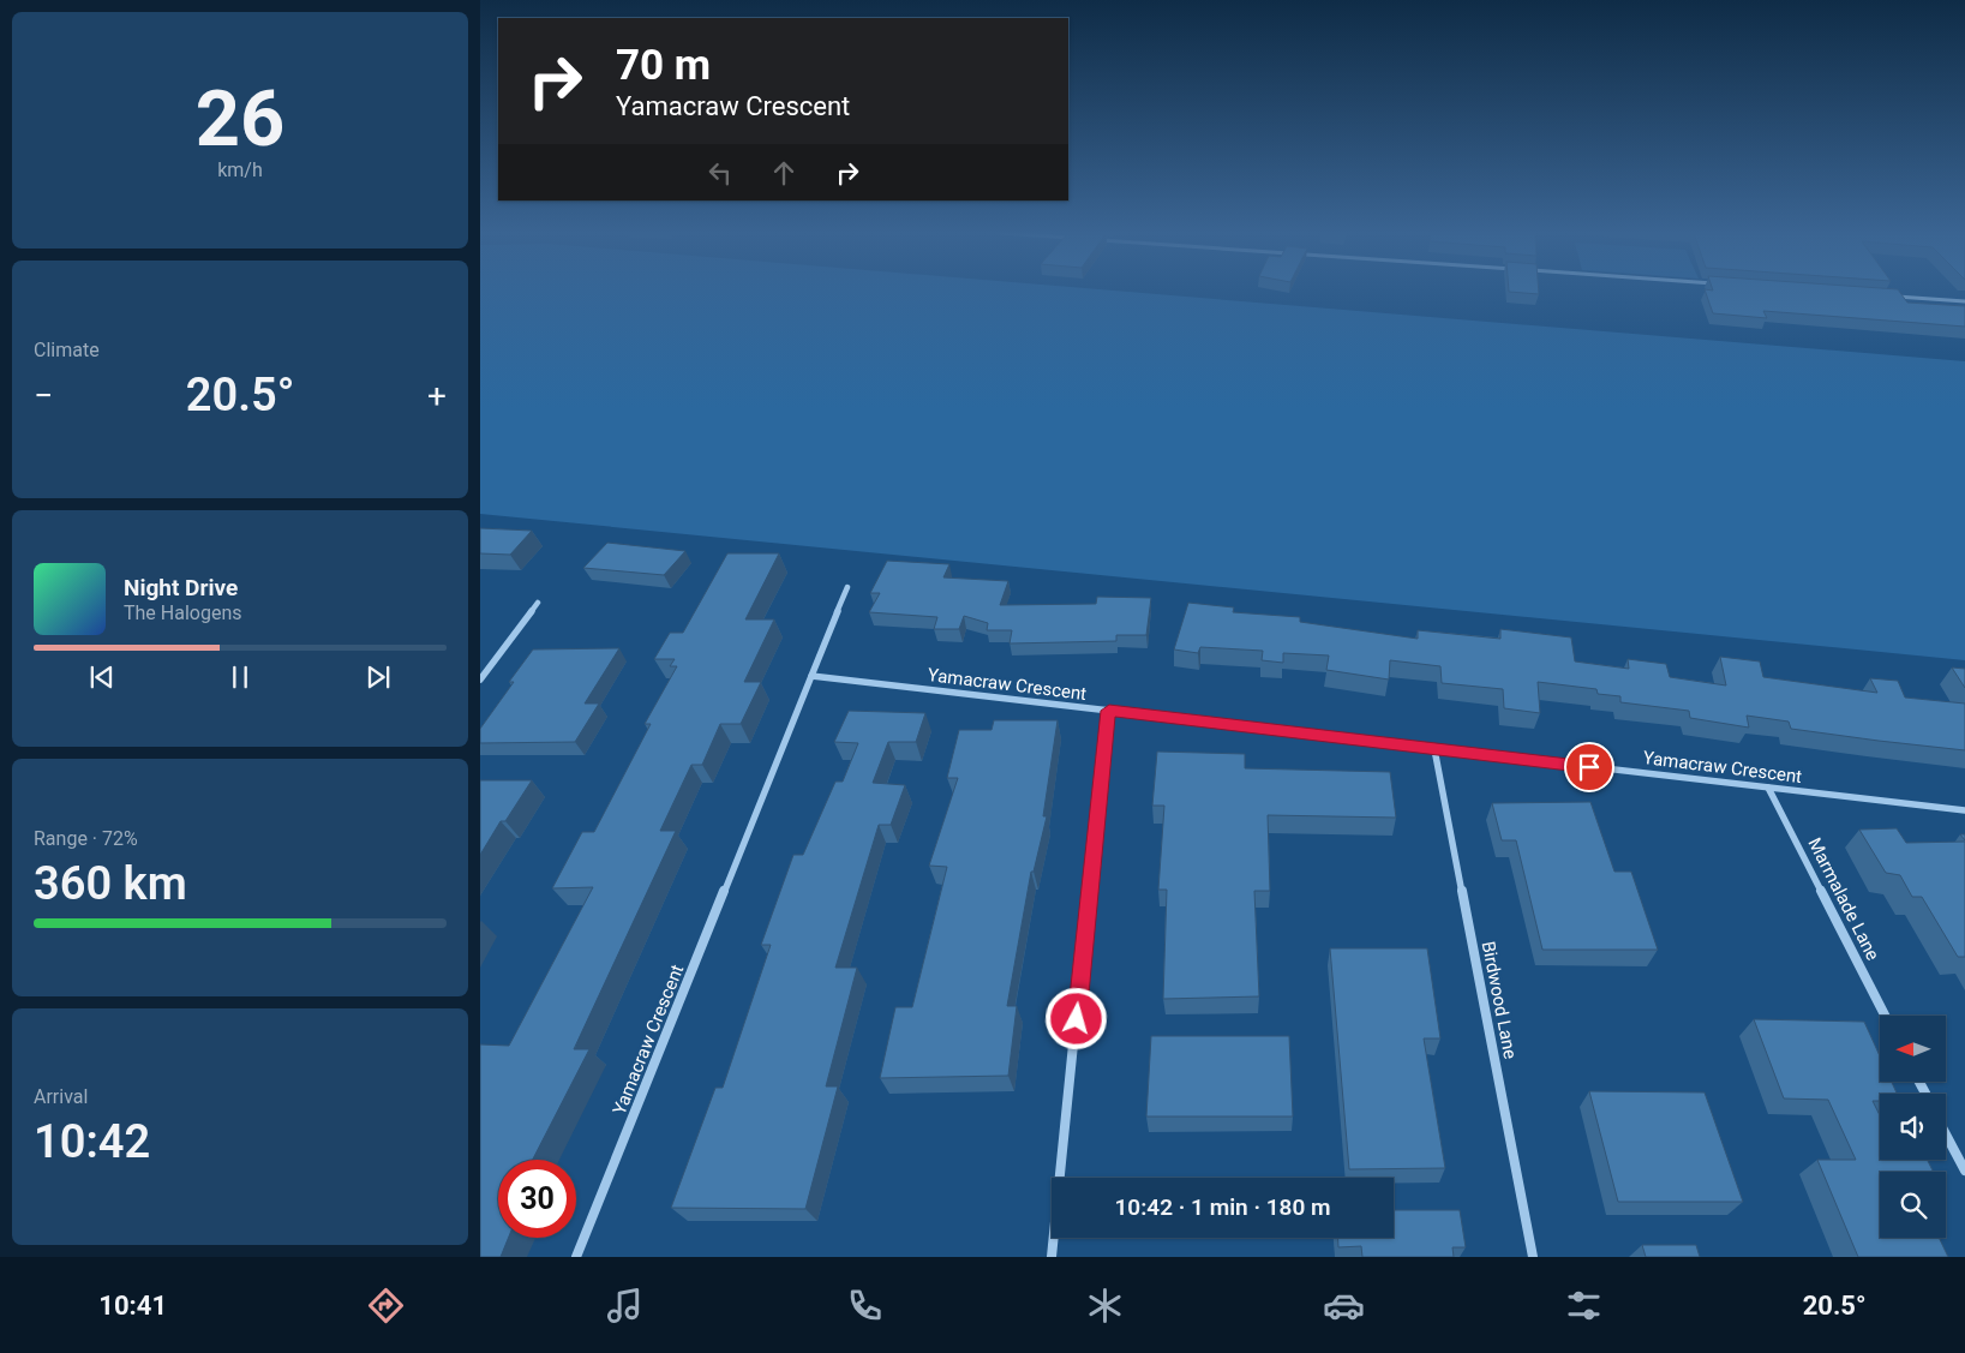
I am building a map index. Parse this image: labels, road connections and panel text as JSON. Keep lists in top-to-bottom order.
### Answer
{
  "streets": {
    "street": ["Yamacraw Crescent", "Marmalade Lane", "Birdwood Lane"]
  },
  "crossings": [
    ["Yamacraw Crescent", "Marmalade Lane"],
    ["Yamacraw Crescent", "Birdwood Lane"]
  ],
  "north": "left",
  "page": {
    "tile": [
      ["26", "km/h"],
      "Climate",
      ["Range · 72%", "360 km"],
      ["Arrival", "10:42"]
    ],
    "turn": ["70 m", "Yamacraw Crescent"],
    "heat": ["−", "20.5°", "+"],
    "song": ["Night Drive", "The Halogens"],
    "limit": "30",
    "trip": "10:42 · 1 min · 180 m",
    "tabs": ["10:41", "20.5°"]
  }
}
